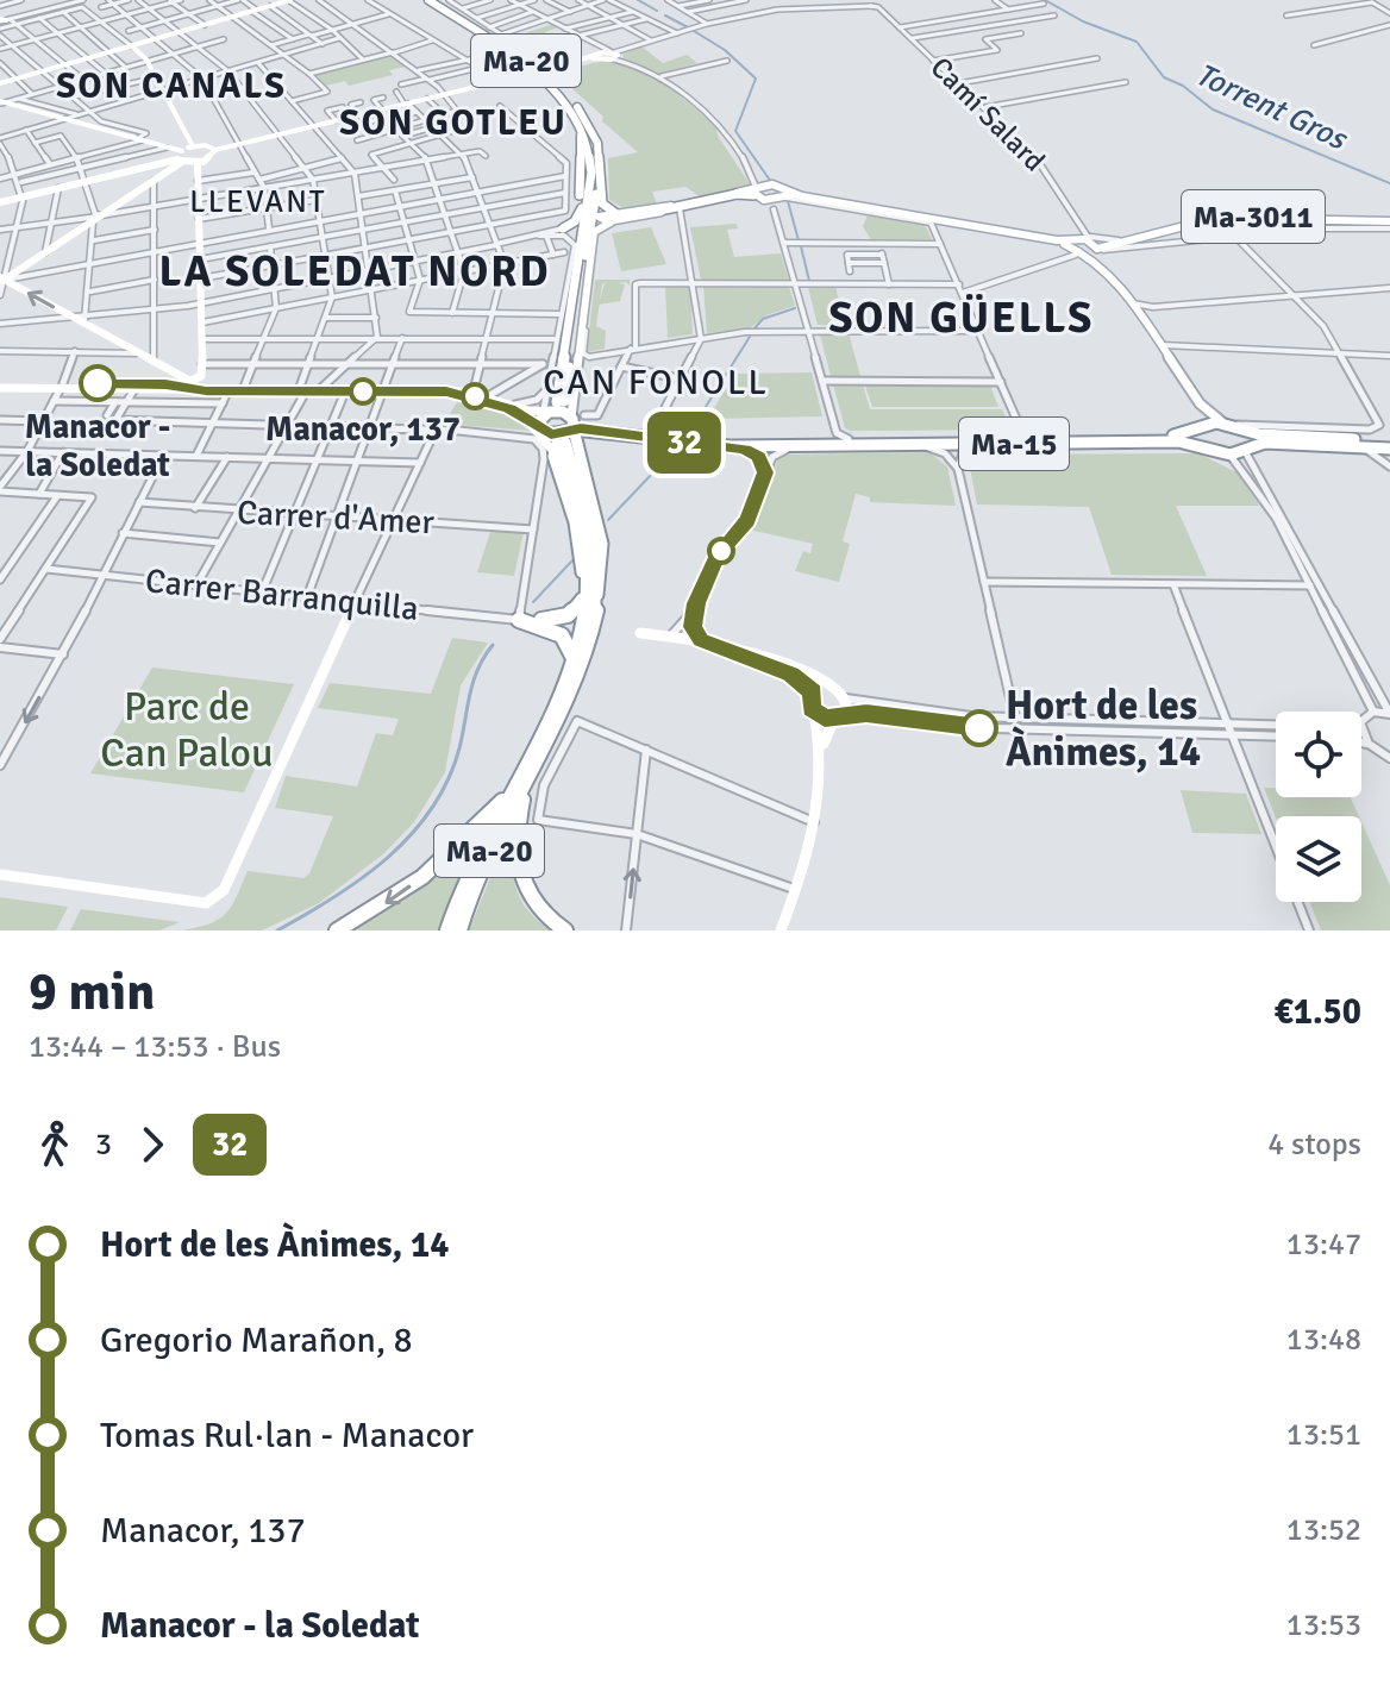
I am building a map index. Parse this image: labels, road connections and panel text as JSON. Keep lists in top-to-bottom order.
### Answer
{
  "streets": {
    "highway": ["Ma-20", "Ma-15"],
    "street": [
      "Camí Salard",
      "Ma-3011",
      "Carrer d'Amer",
      "Carrer Barranquilla"
    ]
  },
  "crossings": [
    ["Ma-20", "Ma-15"]
  ],
  "districts": [
    "SON CANALS",
    "SON GOTLEU",
    "LLEVANT",
    "LA SOLEDAT NORD",
    "SON GÜELLS",
    "CAN FONOLL"
  ],
  "water": ["Torrent Gros"],
  "parks": ["Parc de Can Palou"],
  "places": ["Manacor - la Soledat", "Manacor, 137", "Hort de les Ànimes, 14"],
  "lines": ["bus line 32"],
  "page": {
    "on_map": "32",
    "heading": ["9 min", "13:44 – 13:53 · Bus", "€1.50"],
    "legs": ["3", "32", "4 stops"],
    "list": [
      {
        "name": "Hort de les Ànimes, 14",
        "value": "13:47"
      },
      {
        "name": "Gregorio Marañon, 8",
        "value": "13:48"
      },
      {
        "name": "Tomas Rul·lan - Manacor",
        "value": "13:51"
      },
      {
        "name": "Manacor, 137",
        "value": "13:52"
      },
      {
        "name": "Manacor - la Soledat",
        "value": "13:53"
      }
    ]
  }
}
